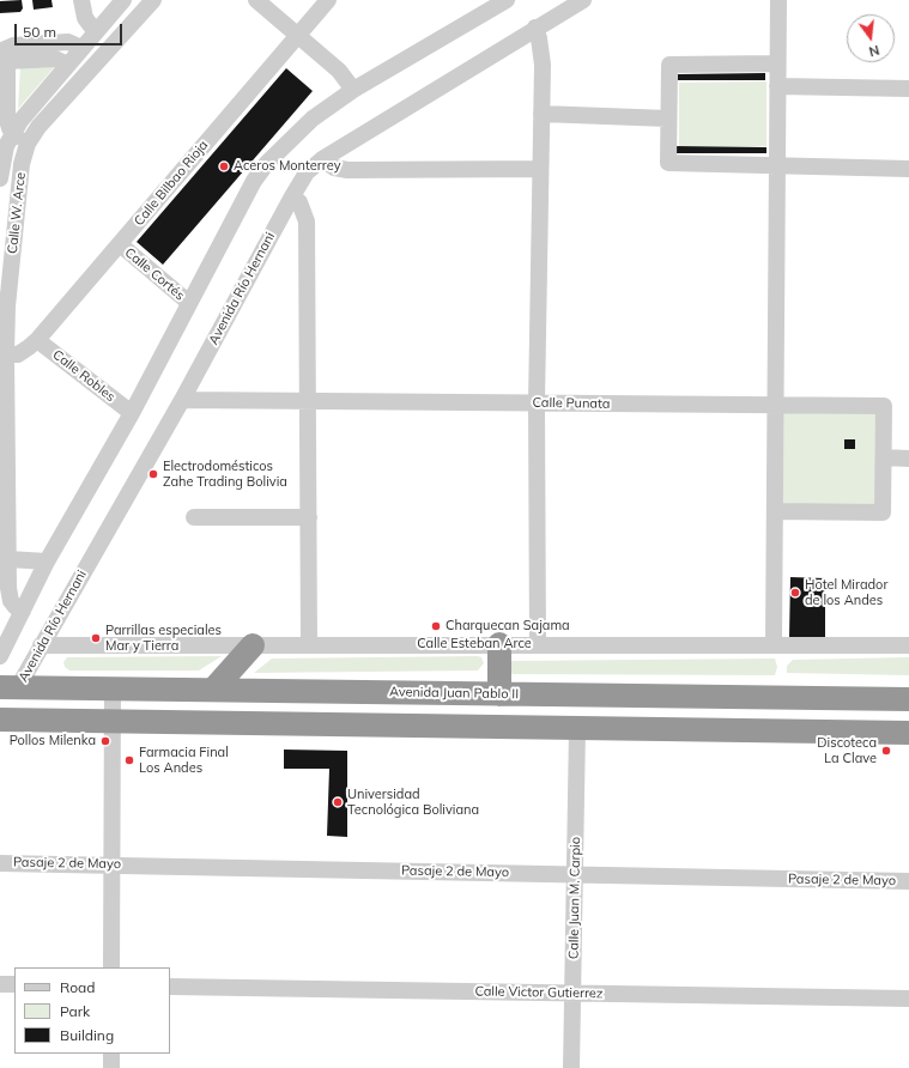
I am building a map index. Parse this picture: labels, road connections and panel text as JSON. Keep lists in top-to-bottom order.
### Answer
{
  "streets": {
    "highway": ["Avenida Juan Pablo II"],
    "street": [
      "Calle Bilbao Rioja",
      "Calle W. Arce",
      "Calle Cortés",
      "Avenida Río Hernani",
      "Calle Robles",
      "Calle Punata",
      "Calle Esteban Arce",
      "Pasaje 2 de Mayo",
      "Calle Juan M. Carpio",
      "Calle Victor Gutierrez"
    ]
  },
  "crossings": [
    ["Calle Bilbao Rioja", "Calle W. Arce"],
    ["Calle Bilbao Rioja", "Calle Cortés"],
    ["Calle Bilbao Rioja", "Calle Robles"],
    ["Avenida Río Hernani", "Calle Punata"],
    ["Avenida Río Hernani", "Calle Esteban Arce"],
    ["Avenida Río Hernani", "Avenida Juan Pablo II"],
    ["Pasaje 2 de Mayo", "Calle Juan M. Carpio"],
    ["Calle Juan M. Carpio", "Calle Victor Gutierrez"]
  ],
  "places": [
    "Aceros Monterrey",
    "Electrodomésticos Zahe Trading Bolivia",
    "Hotel Mirador de los Andes",
    "Charquecan Sajama",
    "Parrillas especiales Mar y Tierra",
    "Pollos Milenka",
    "Discoteca La Clave",
    "Farmacia Final Los Andes",
    "Universidad Tecnológica Boliviana"
  ],
  "legend": ["Road", "Park", "Building"],
  "scale_bar": "50 m",
  "north": "bottom"
}
